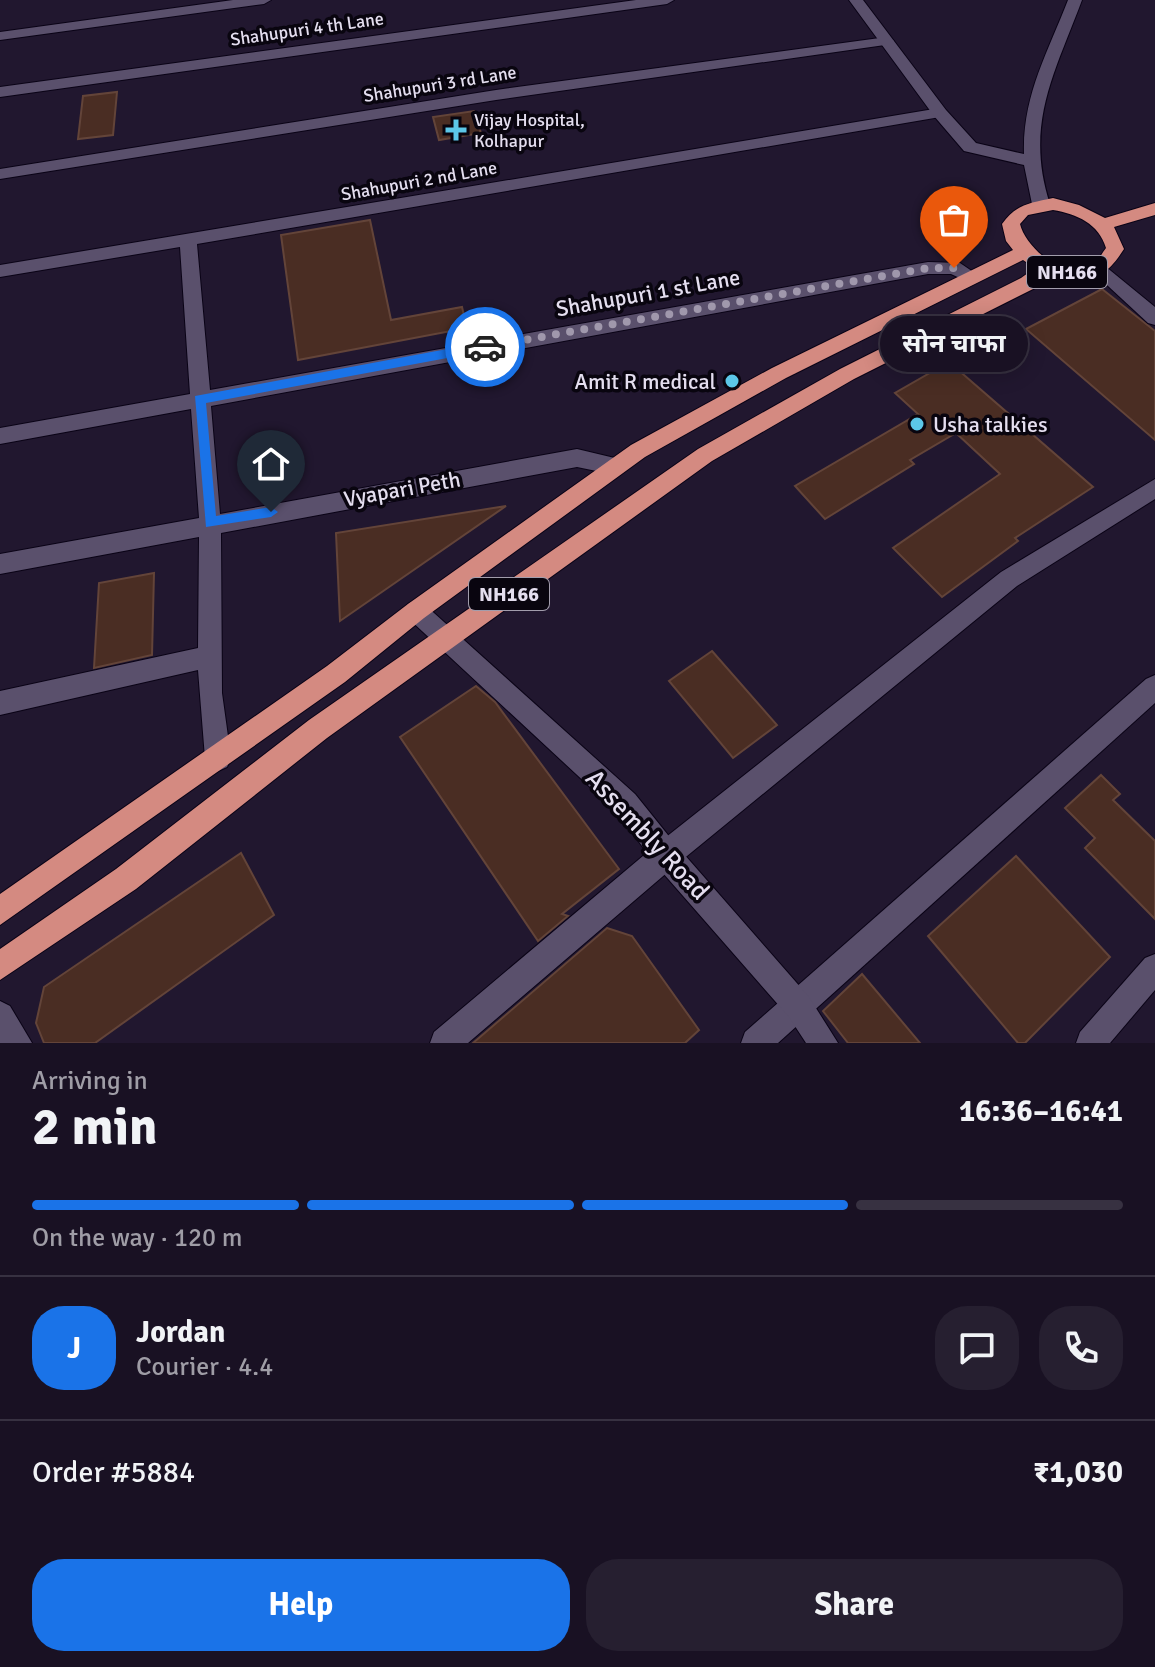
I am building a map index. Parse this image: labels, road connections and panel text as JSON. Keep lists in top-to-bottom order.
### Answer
{
  "streets": {
    "highway": ["NH166"],
    "street": [
      "Shahupuri 4 th Lane",
      "Shahupuri 3 rd Lane",
      "Shahupuri 2 nd Lane",
      "Shahupuri 1 st Lane",
      "Vyapari Peth",
      "Assembly Road"
    ]
  },
  "crossings": [
    ["NH166", "Shahupuri 1 st Lane"],
    ["NH166", "Vyapari Peth"],
    ["NH166", "Assembly Road"]
  ],
  "places": {
    "health": ["Vijay Hospital, Kolhapur"],
    "other": ["सोन चाफा", "Amit R medical", "Usha talkies"]
  },
  "page": {
    "bubble": "सोन चाफा",
    "heading": ["2 min", "Arriving in", "16:36–16:41"],
    "panel": [
      "Jordan",
      "Courier · 4.4",
      "Order #5884",
      "₹1,030"
    ],
    "bar": "On the way · 120 m",
    "round": "J",
    "buttons": ["Help", "Share"]
  }
}
